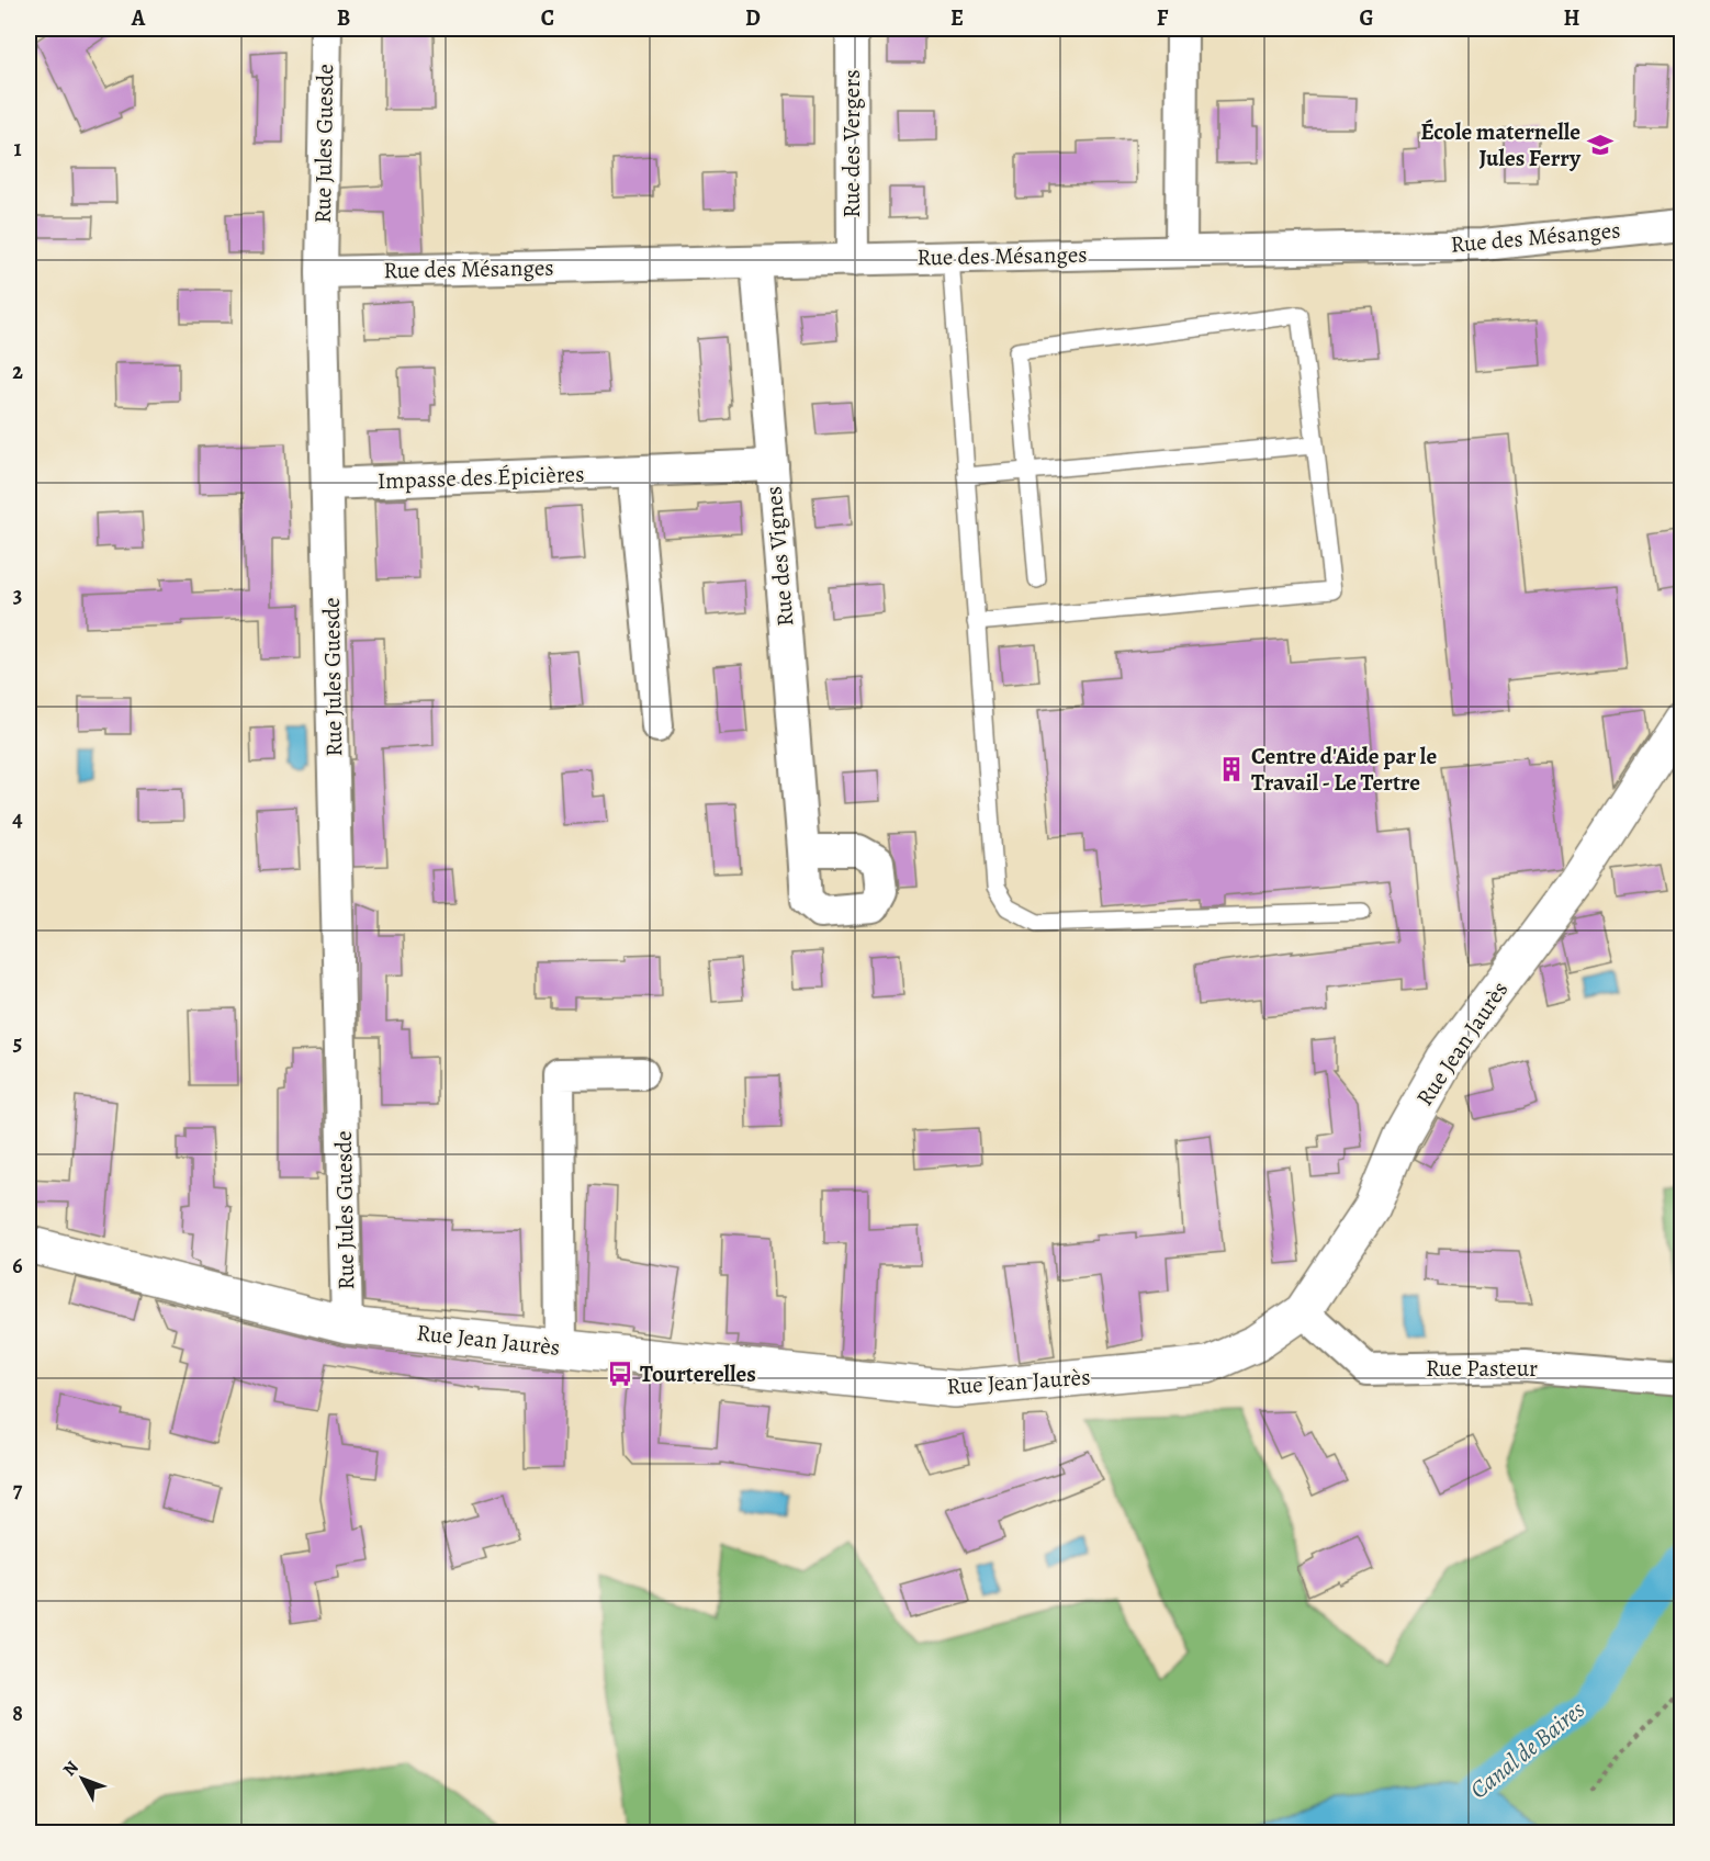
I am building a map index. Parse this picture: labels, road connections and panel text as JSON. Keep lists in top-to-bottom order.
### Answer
{
  "streets": {
    "street": [
      "Rue Jules Guesde",
      "Rue des Vergers",
      "Rue des Mésanges",
      "Impasse des Épicières",
      "Rue des Vignes",
      "Rue Jean Jaurès",
      "Rue Pasteur"
    ]
  },
  "crossings": [
    ["Rue Jules Guesde", "Rue des Mésanges"],
    ["Rue Jules Guesde", "Impasse des Épicières"],
    ["Rue Jules Guesde", "Rue Jean Jaurès"],
    ["Rue des Vergers", "Rue des Mésanges"],
    ["Rue des Mésanges", "Rue des Vignes"],
    ["Impasse des Épicières", "Rue des Vignes"],
    ["Rue Jean Jaurès", "Rue Pasteur"]
  ],
  "water": ["Canal de Baires"],
  "places": {
    "school or university": ["École maternelle Jules Ferry"],
    "building": ["Centre d'Aide par le Travail - Le Tertre"],
    "bus stop": ["Tourterelles"]
  },
  "north": "top left",
  "grid": {
    "columns": [
      "A",
      "B",
      "C",
      "D",
      "E",
      "F",
      "G",
      "H"
    ],
    "rows": [
      "1",
      "2",
      "3",
      "4",
      "5",
      "6",
      "7",
      "8"
    ]
  }
}
